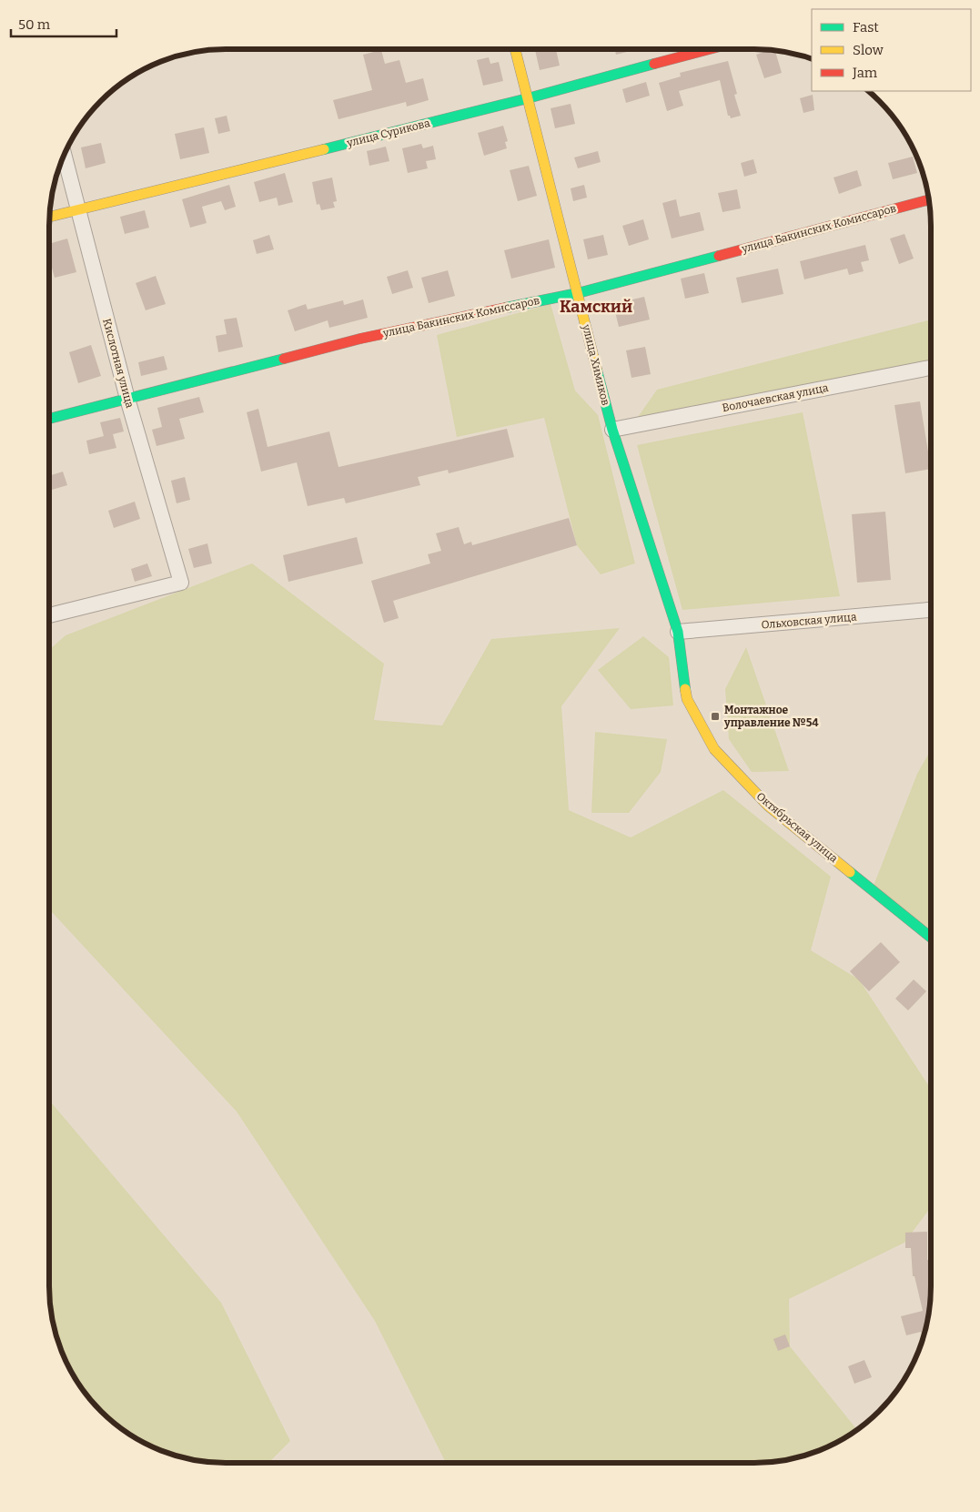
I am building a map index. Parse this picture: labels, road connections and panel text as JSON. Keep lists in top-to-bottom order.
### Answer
{
  "streets": {
    "street": [
      "улица Сурикова",
      "улица Бакинских Комиссаров",
      "Кислотная улица",
      "улица Химиков",
      "Волочаевская улица",
      "Ольховская улица",
      "Октябрьская улица"
    ]
  },
  "crossings": [
    ["улица Сурикова", "Кислотная улица"],
    ["улица Сурикова", "улица Химиков"],
    ["улица Бакинских Комиссаров", "Кислотная улица"],
    ["улица Бакинских Комиссаров", "улица Химиков"],
    ["улица Химиков", "Волочаевская улица"],
    ["улица Химиков", "Ольховская улица"],
    ["улица Химиков", "Октябрьская улица"],
    ["Ольховская улица", "Октябрьская улица"]
  ],
  "districts": ["Камский"],
  "places": {
    "transit": ["Монтажное управление №54"]
  },
  "legend": ["Fast", "Slow", "Jam"],
  "scale_bar": "50 m"
}
